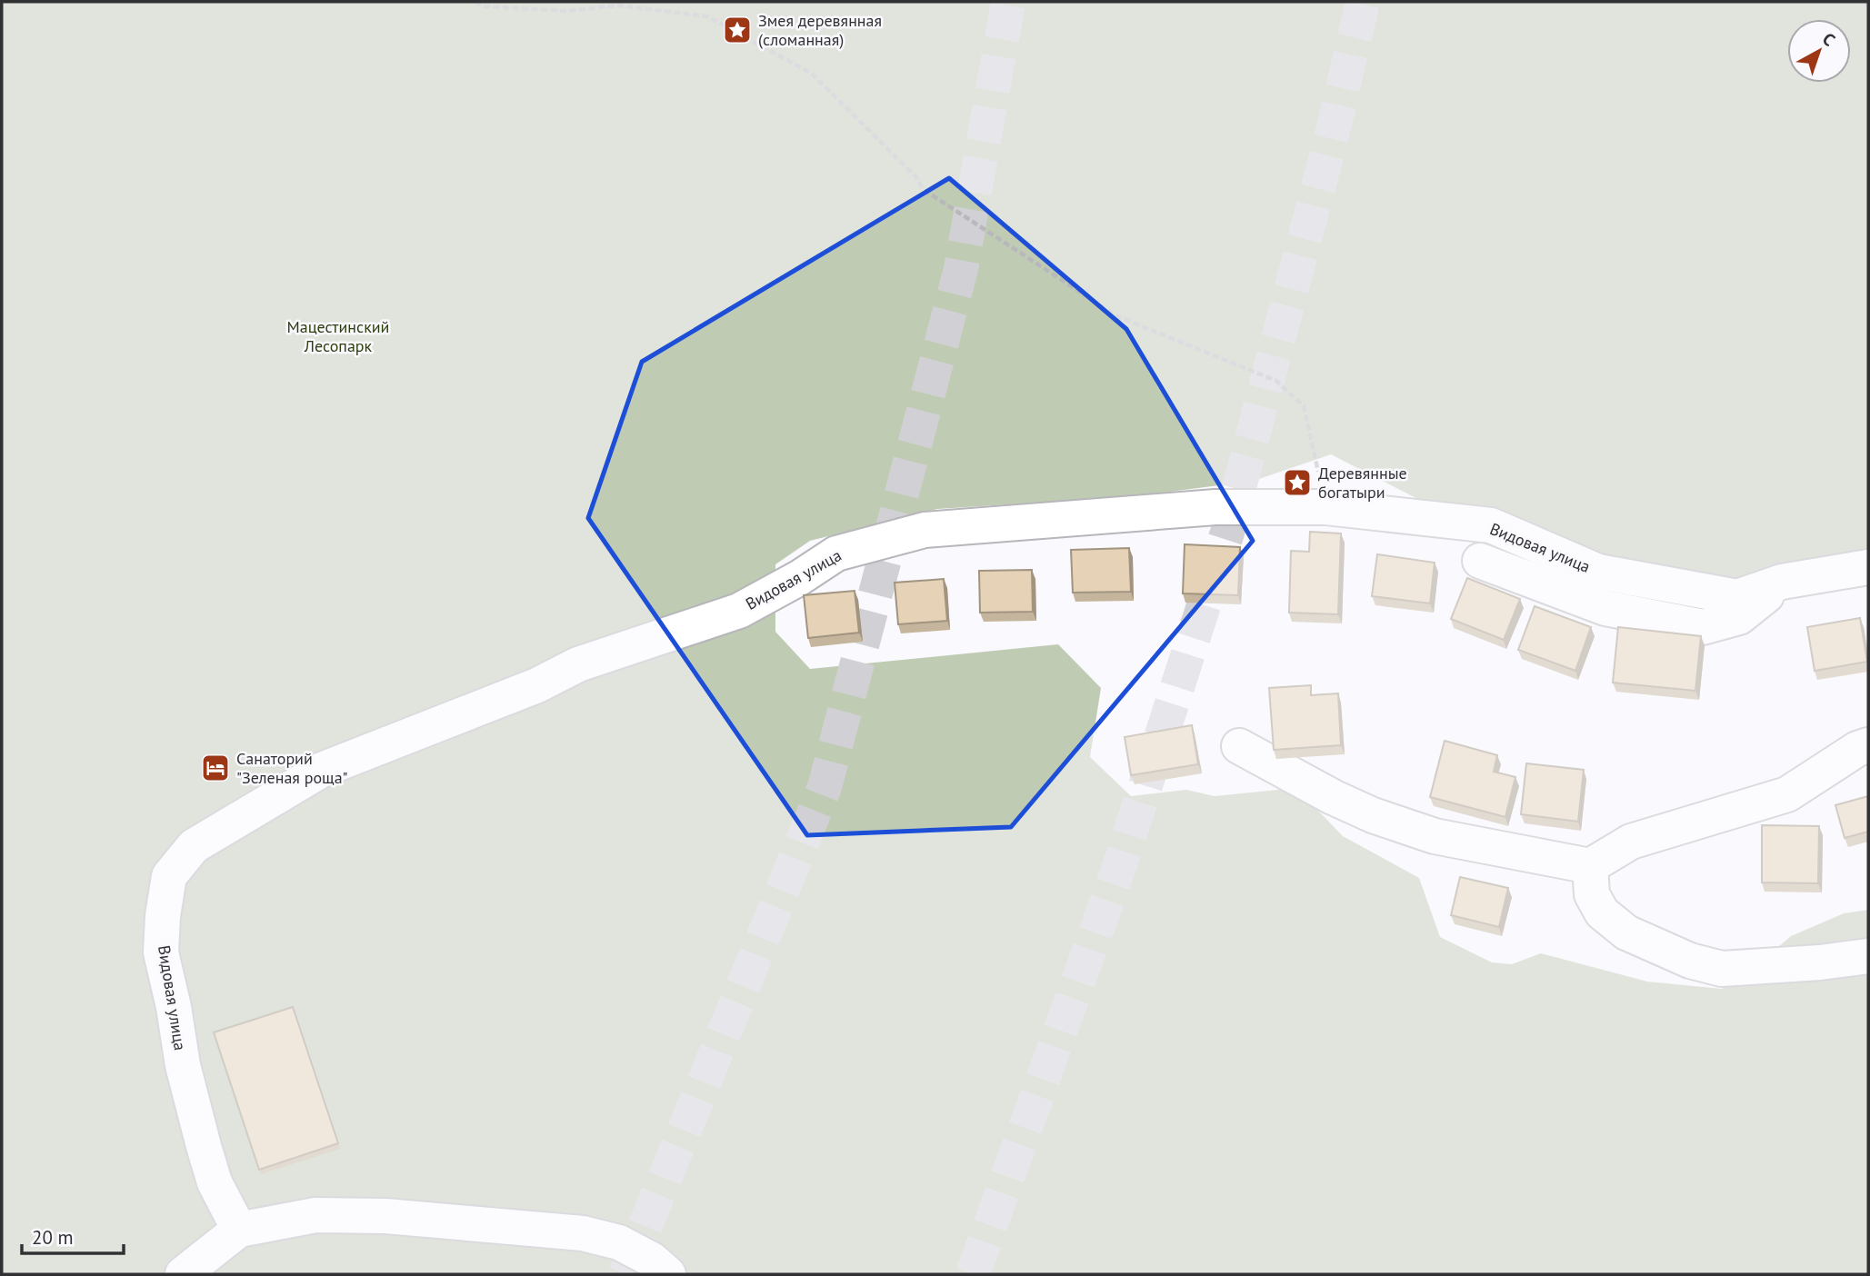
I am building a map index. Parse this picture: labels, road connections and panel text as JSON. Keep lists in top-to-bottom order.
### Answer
{
  "streets": {
    "street": ["Видовая улица"]
  },
  "parks": ["Мацестинский Лесопарк"],
  "places": {
    "place": ["Змея деревянная (сломанная)", "Деревянные богатыри"],
    "hotel": ["Санаторий \"Зеленая роща\""]
  },
  "scale_bar": "20 m",
  "north": "top right"
}
